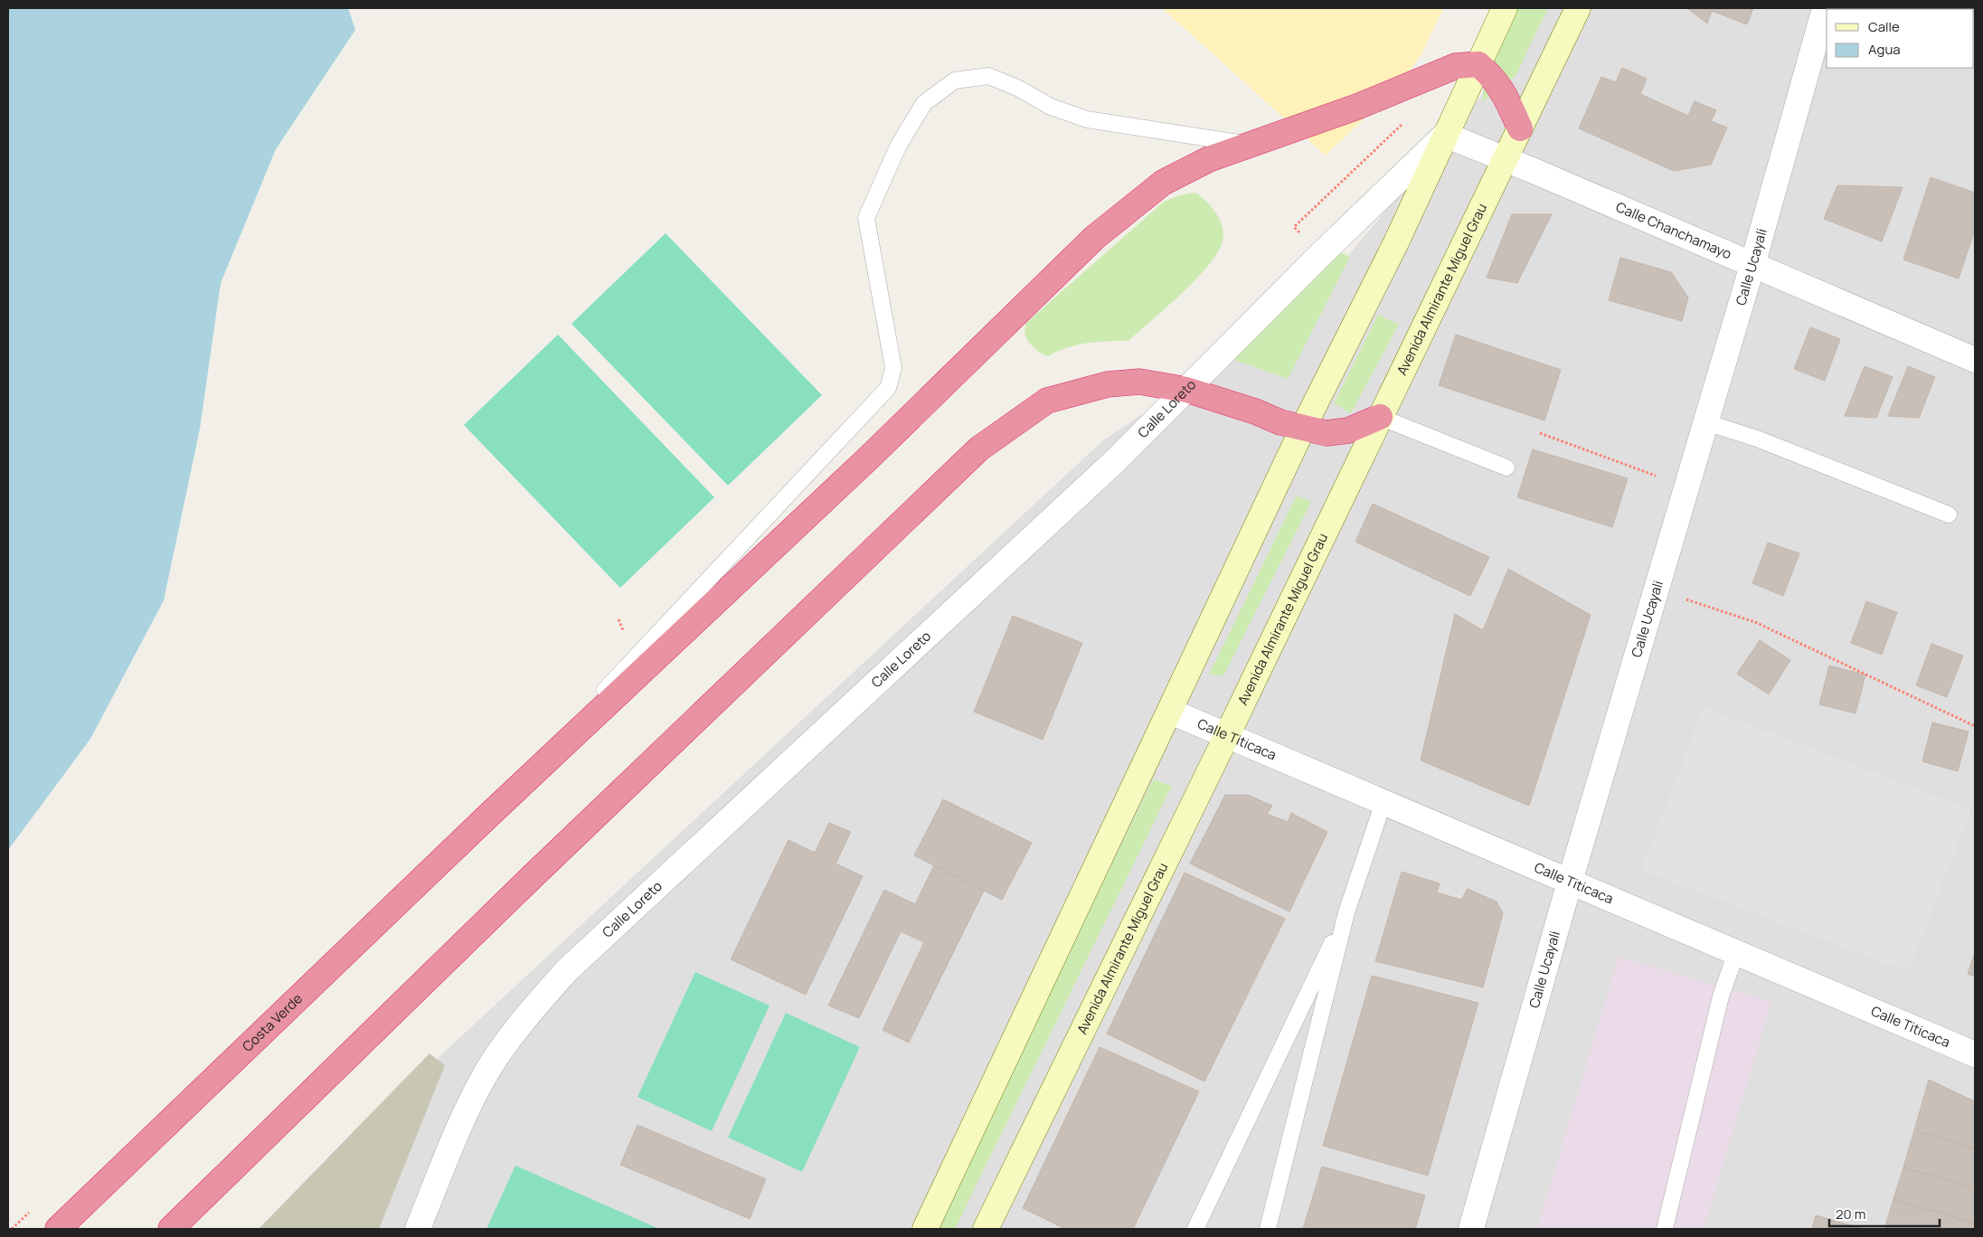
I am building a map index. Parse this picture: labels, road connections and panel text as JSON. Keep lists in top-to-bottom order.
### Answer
{
  "streets": {
    "highway": ["Costa Verde"],
    "main road": ["Avenida Almirante Miguel Grau"],
    "street": [
      "Calle Chanchamayo",
      "Calle Ucayali",
      "Calle Loreto",
      "Calle Titicaca"
    ]
  },
  "crossings": [
    ["Calle Chanchamayo", "Calle Ucayali"],
    ["Calle Chanchamayo", "Avenida Almirante Miguel Grau"],
    ["Calle Chanchamayo", "Calle Loreto"],
    ["Calle Ucayali", "Calle Titicaca"],
    ["Avenida Almirante Miguel Grau", "Calle Titicaca"]
  ],
  "legend": ["Calle", "Agua"],
  "scale_bar": "20 m"
}
